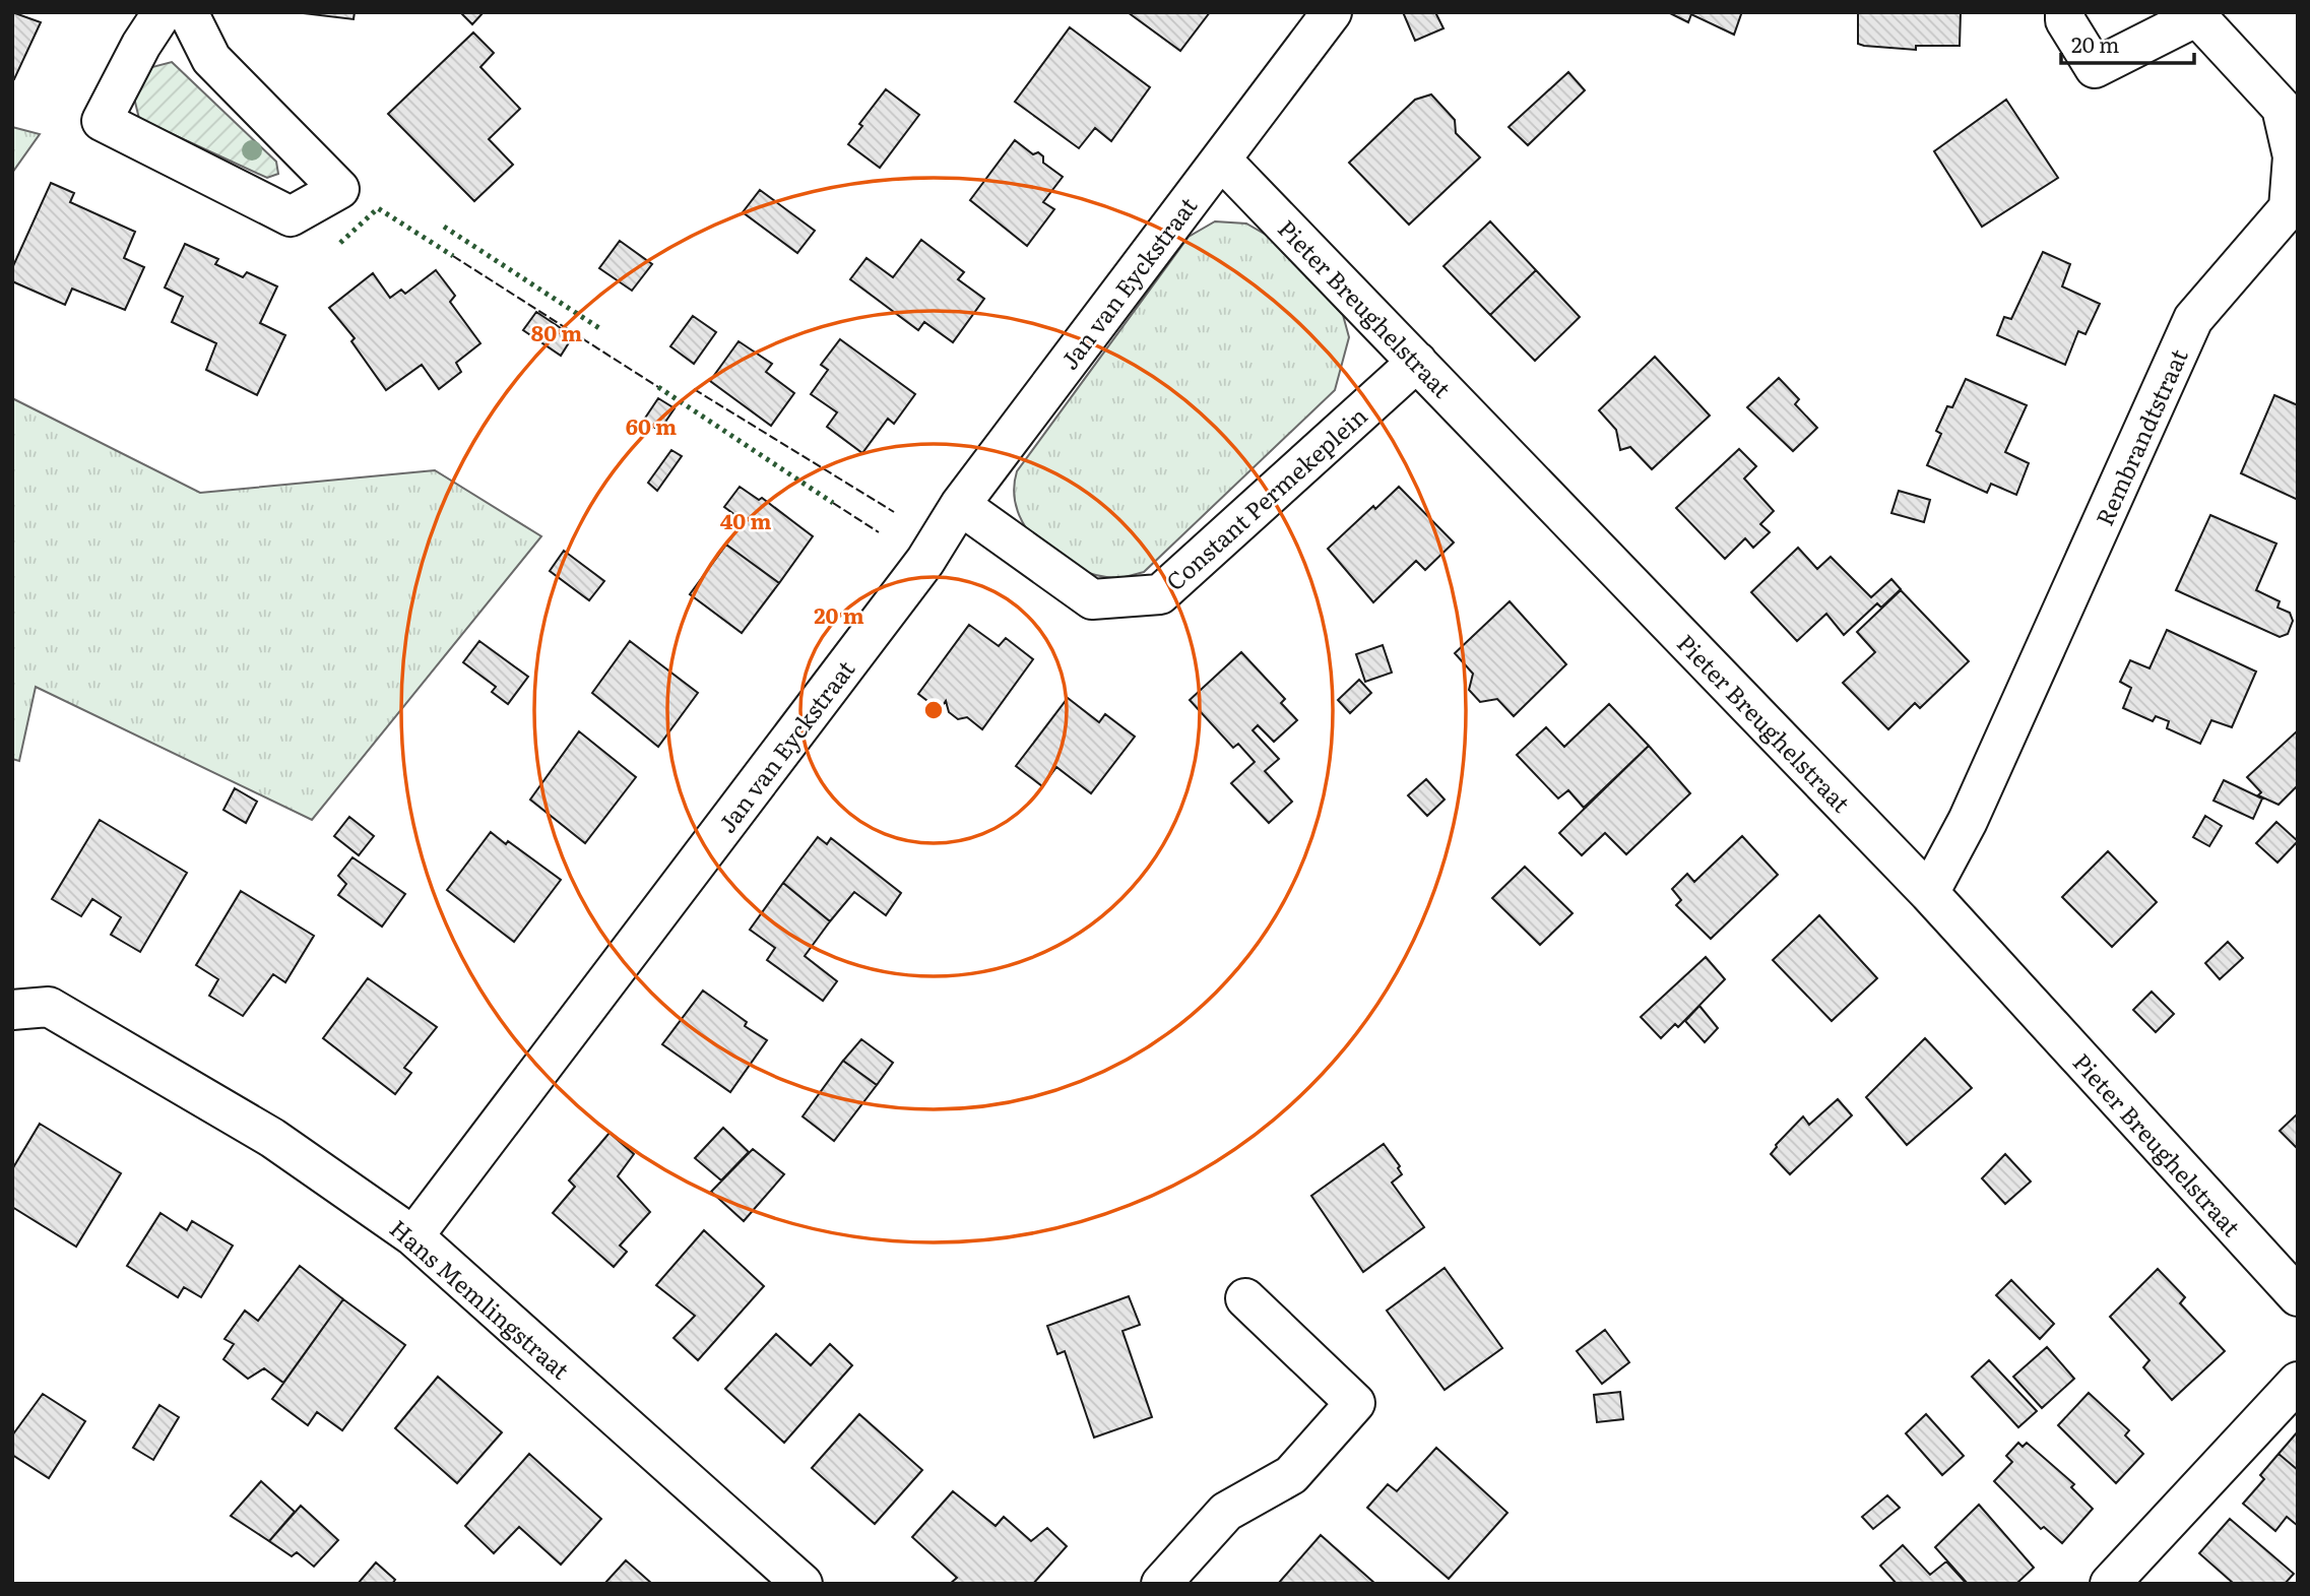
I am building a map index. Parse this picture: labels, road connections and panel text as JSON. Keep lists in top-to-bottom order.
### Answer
{
  "streets": {
    "street": [
      "Jan van Eyckstraat",
      "Pieter Breughelstraat",
      "Rembrandtstraat",
      "Constant Permekeplein",
      "Hans Memlingstraat"
    ]
  },
  "crossings": [
    ["Jan van Eyckstraat", "Pieter Breughelstraat"],
    ["Jan van Eyckstraat", "Constant Permekeplein"],
    ["Jan van Eyckstraat", "Hans Memlingstraat"],
    ["Pieter Breughelstraat", "Rembrandtstraat"],
    ["Pieter Breughelstraat", "Constant Permekeplein"]
  ],
  "scale_bar": "20 m",
  "rings": [
    "80 m",
    "60 m",
    "40 m",
    "20 m"
  ]
}
